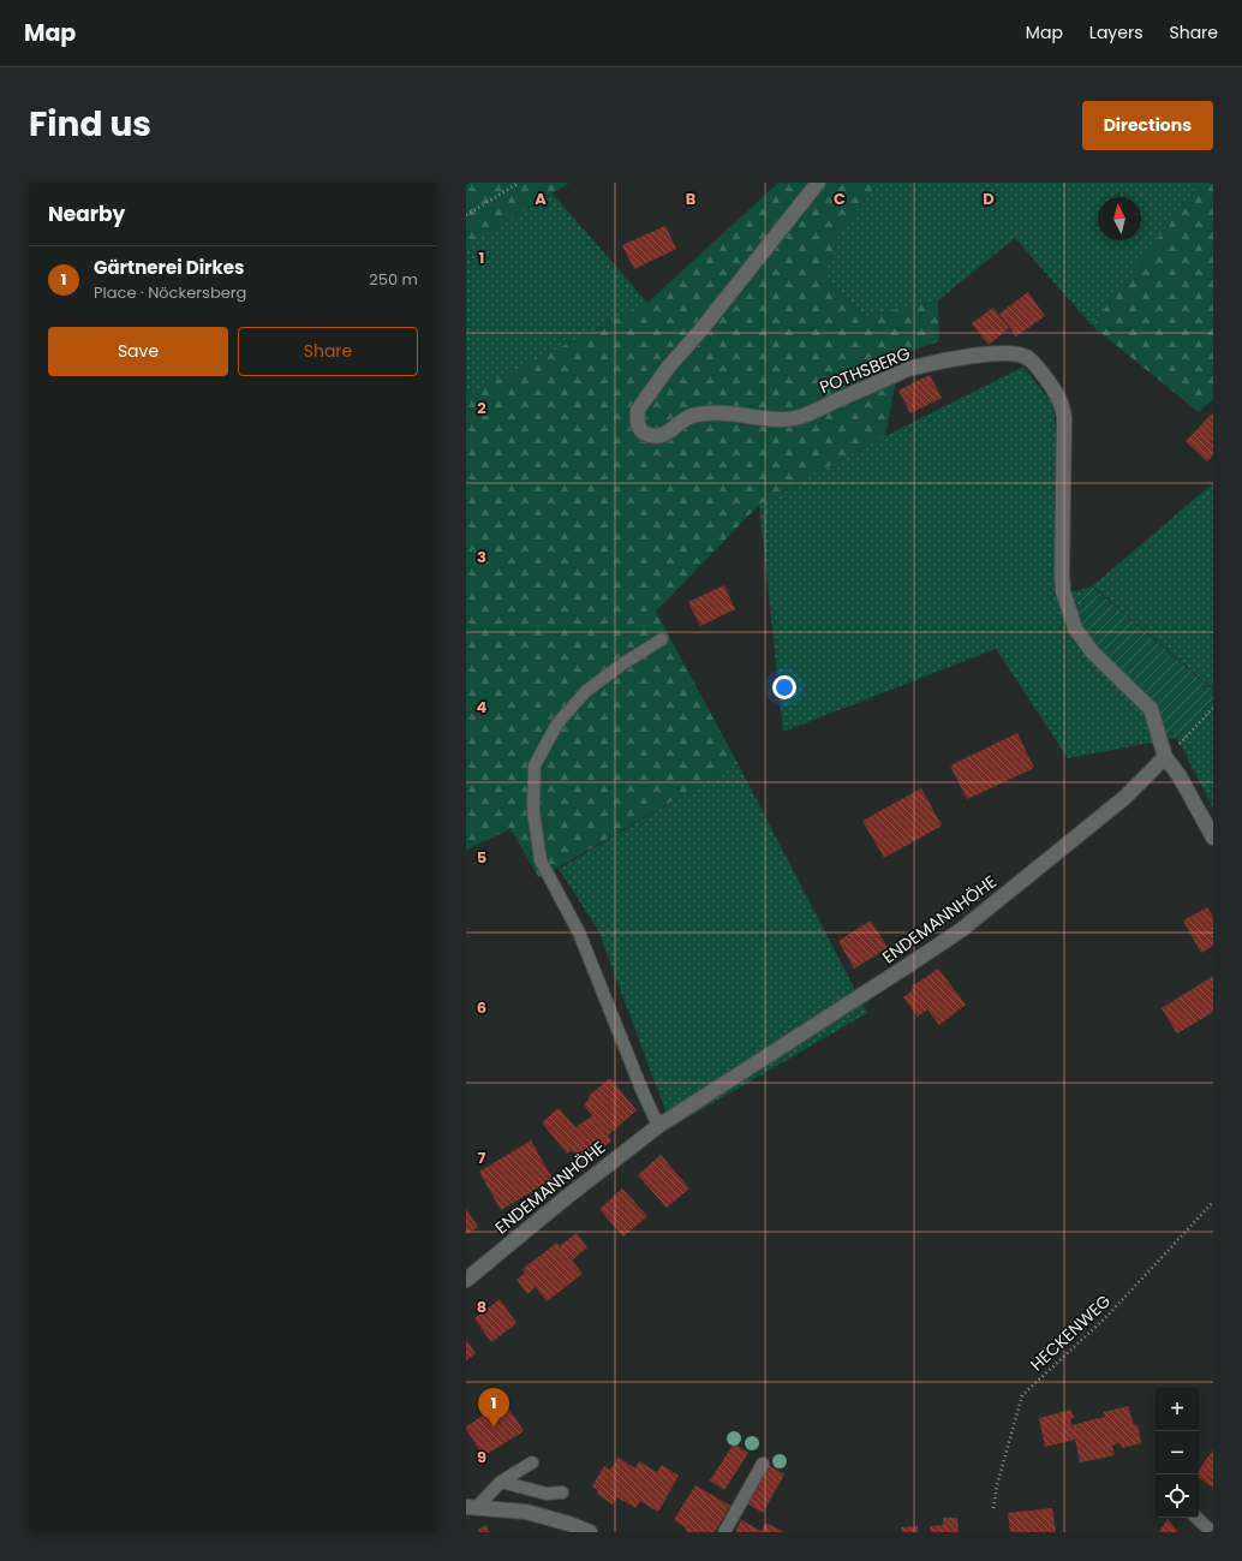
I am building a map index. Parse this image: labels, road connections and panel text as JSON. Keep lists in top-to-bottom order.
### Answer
{
  "streets": {
    "street": ["POTHSBERG", "ENDEMANNHÖHE"],
    "path": ["HECKENWEG"]
  },
  "crossings": [
    ["POTHSBERG", "ENDEMANNHÖHE"]
  ],
  "north": "top",
  "page": {
    "header": "Map",
    "nav": ["Map", "Layers", "Share"],
    "title": "Find us",
    "buttons": [
      "Directions",
      ["Save", "Share"]
    ],
    "heading": "Nearby",
    "list": [
      {
        "mark": "1",
        "name": "Gärtnerei Dirkes",
        "note": "Place · Nöckersberg",
        "value": "250 m"
      }
    ],
    "map_buttons": ["+", "−"],
    "pins": "1"
  },
  "grid": {
    "columns": [
      "A",
      "B",
      "C",
      "D"
    ],
    "rows": [
      "1",
      "2",
      "3",
      "4",
      "5",
      "6",
      "7",
      "8",
      "9"
    ]
  }
}
